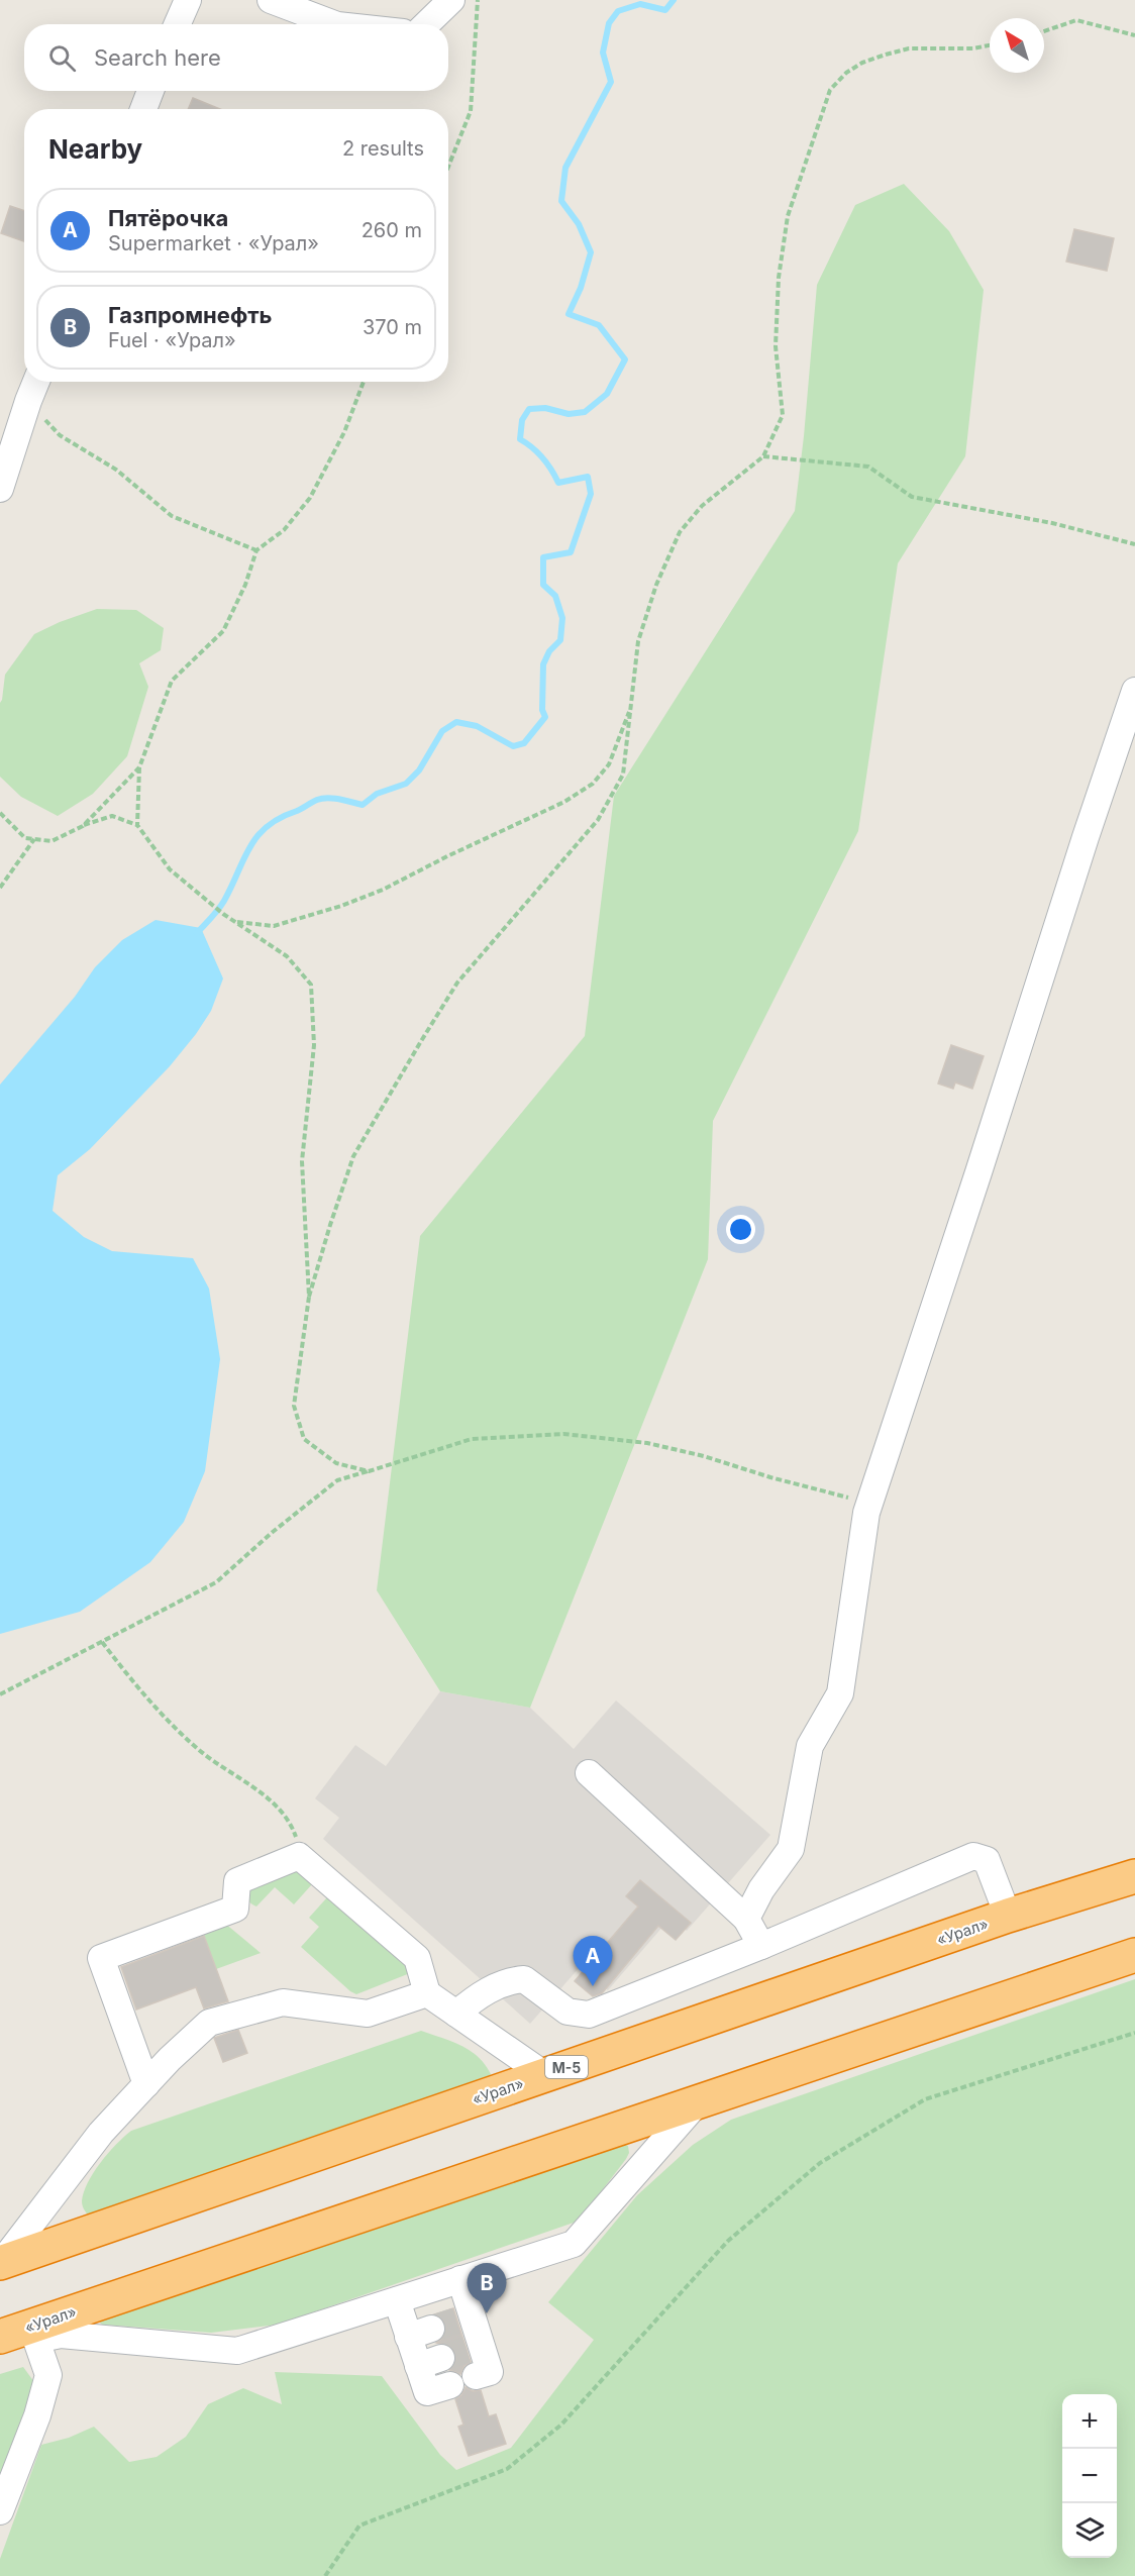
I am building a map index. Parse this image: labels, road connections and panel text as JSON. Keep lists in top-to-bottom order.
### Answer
{
  "streets": {
    "highway": ["«Урал»", "М-5"]
  },
  "north": "top left",
  "page": {
    "search": "Search here",
    "heading": ["Nearby", "2 results"],
    "list": [
      {
        "mark": "A",
        "name": "Пятёрочка",
        "note": "Supermarket · «Урал»",
        "value": "260 m"
      },
      {
        "mark": "B",
        "name": "Газпромнефть",
        "note": "Fuel · «Урал»",
        "value": "370 m"
      }
    ],
    "pins": ["A", "B"],
    "map_buttons": ["+", "−"]
  }
}
